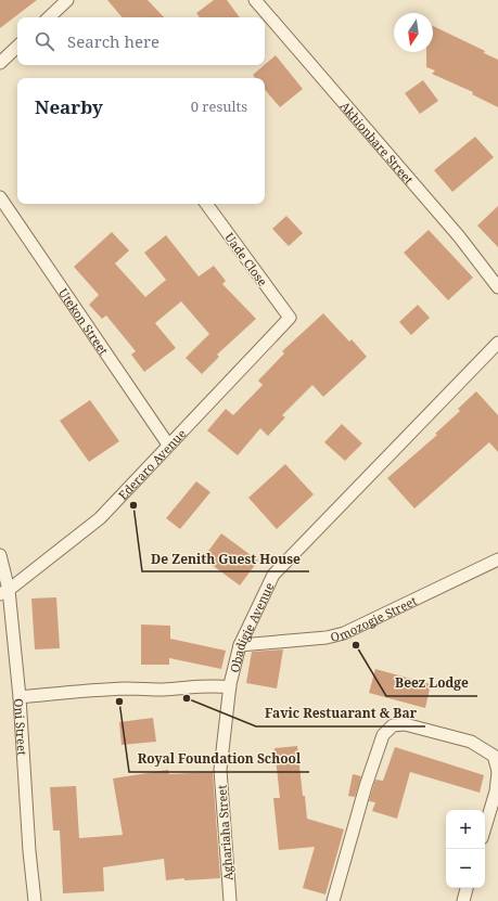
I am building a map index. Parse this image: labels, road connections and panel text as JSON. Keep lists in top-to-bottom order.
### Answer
{
  "streets": {
    "street": [
      "Akhionbare Street",
      "Uade Close",
      "Utekon Street",
      "Ederaro Avenue",
      "Omozogie Street",
      "Obadigie Avenue",
      "Oni Street",
      "Aghariaha Street"
    ]
  },
  "crossings": [
    ["Uade Close", "Ederaro Avenue"],
    ["Utekon Street", "Ederaro Avenue"],
    ["Ederaro Avenue", "Oni Street"],
    ["Omozogie Street", "Obadigie Avenue"],
    ["Obadigie Avenue", "Oni Street"],
    ["Obadigie Avenue", "Aghariaha Street"]
  ],
  "places": [
    "De Zenith Guest House",
    "Beez Lodge",
    "Favic Restuarant & Bar",
    "Royal Foundation School"
  ],
  "north": "bottom",
  "page": {
    "search": "Search here",
    "heading": ["Nearby", "0 results"],
    "map_buttons": ["+", "−"]
  }
}
